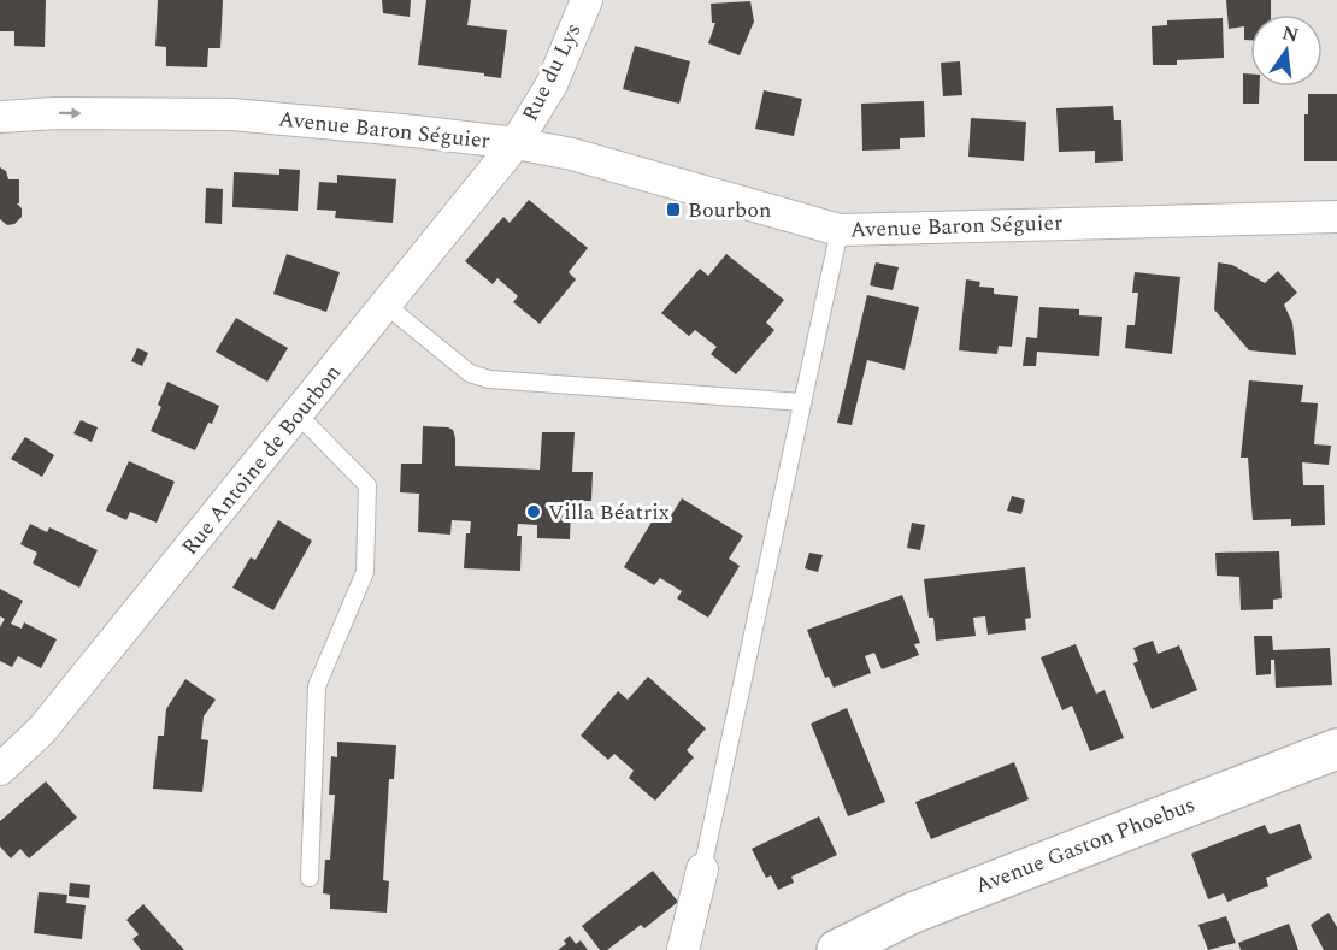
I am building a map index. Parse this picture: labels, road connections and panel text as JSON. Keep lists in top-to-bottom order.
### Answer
{
  "streets": {
    "main road": ["Avenue Gaston Phoebus"],
    "street": ["Rue du Lys", "Avenue Baron Séguier", "Rue Antoine de Bourbon"]
  },
  "crossings": [
    ["Rue du Lys", "Avenue Baron Séguier"],
    ["Rue du Lys", "Rue Antoine de Bourbon"],
    ["Avenue Baron Séguier", "Rue Antoine de Bourbon"]
  ],
  "one_way": ["Avenue Baron Séguier"],
  "places": {
    "transit": ["Bourbon"],
    "other": ["Villa Béatrix"]
  },
  "north": "top"
}
